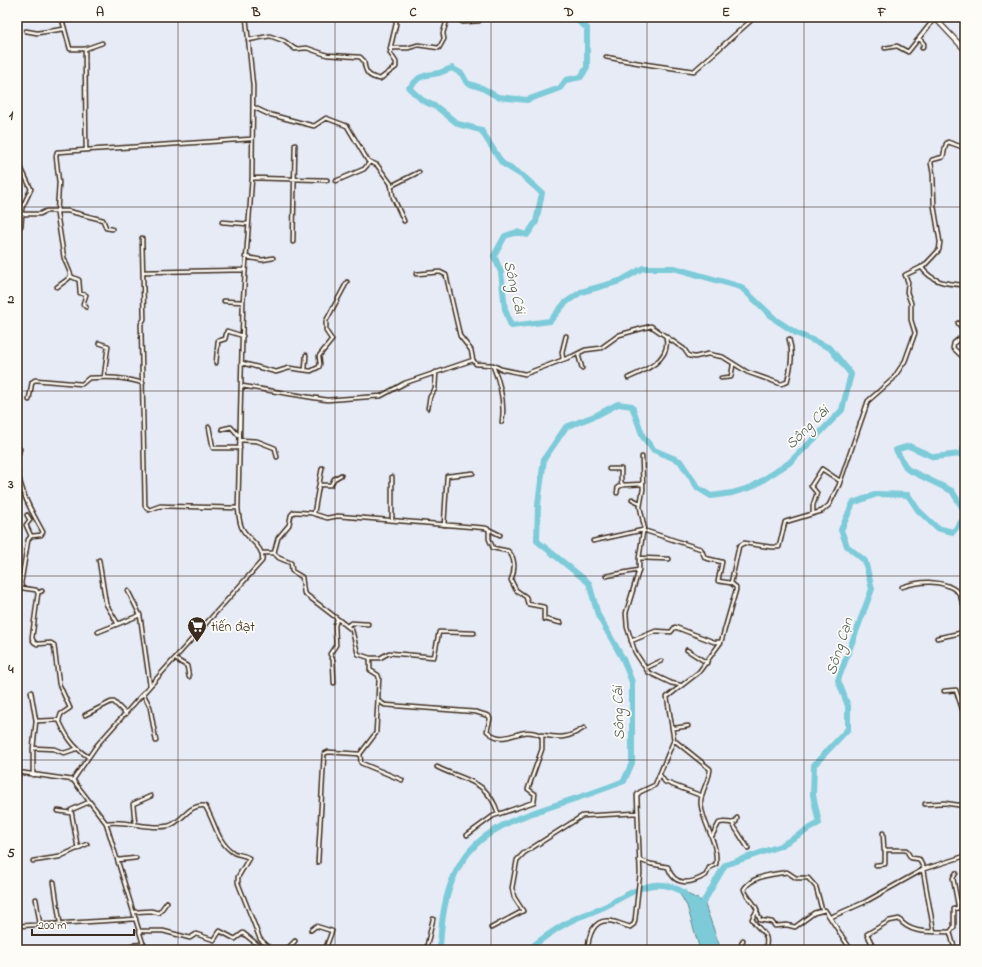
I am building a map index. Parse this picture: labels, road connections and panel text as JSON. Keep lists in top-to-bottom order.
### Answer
{
  "water": ["Sông Cái", "Sông Cạn"],
  "places": {
    "supermarket": ["tiến đạt"]
  },
  "scale_bar": "200 m",
  "grid": {
    "columns": [
      "A",
      "B",
      "C",
      "D",
      "E",
      "F"
    ],
    "rows": [
      "1",
      "2",
      "3",
      "4",
      "5"
    ]
  }
}
